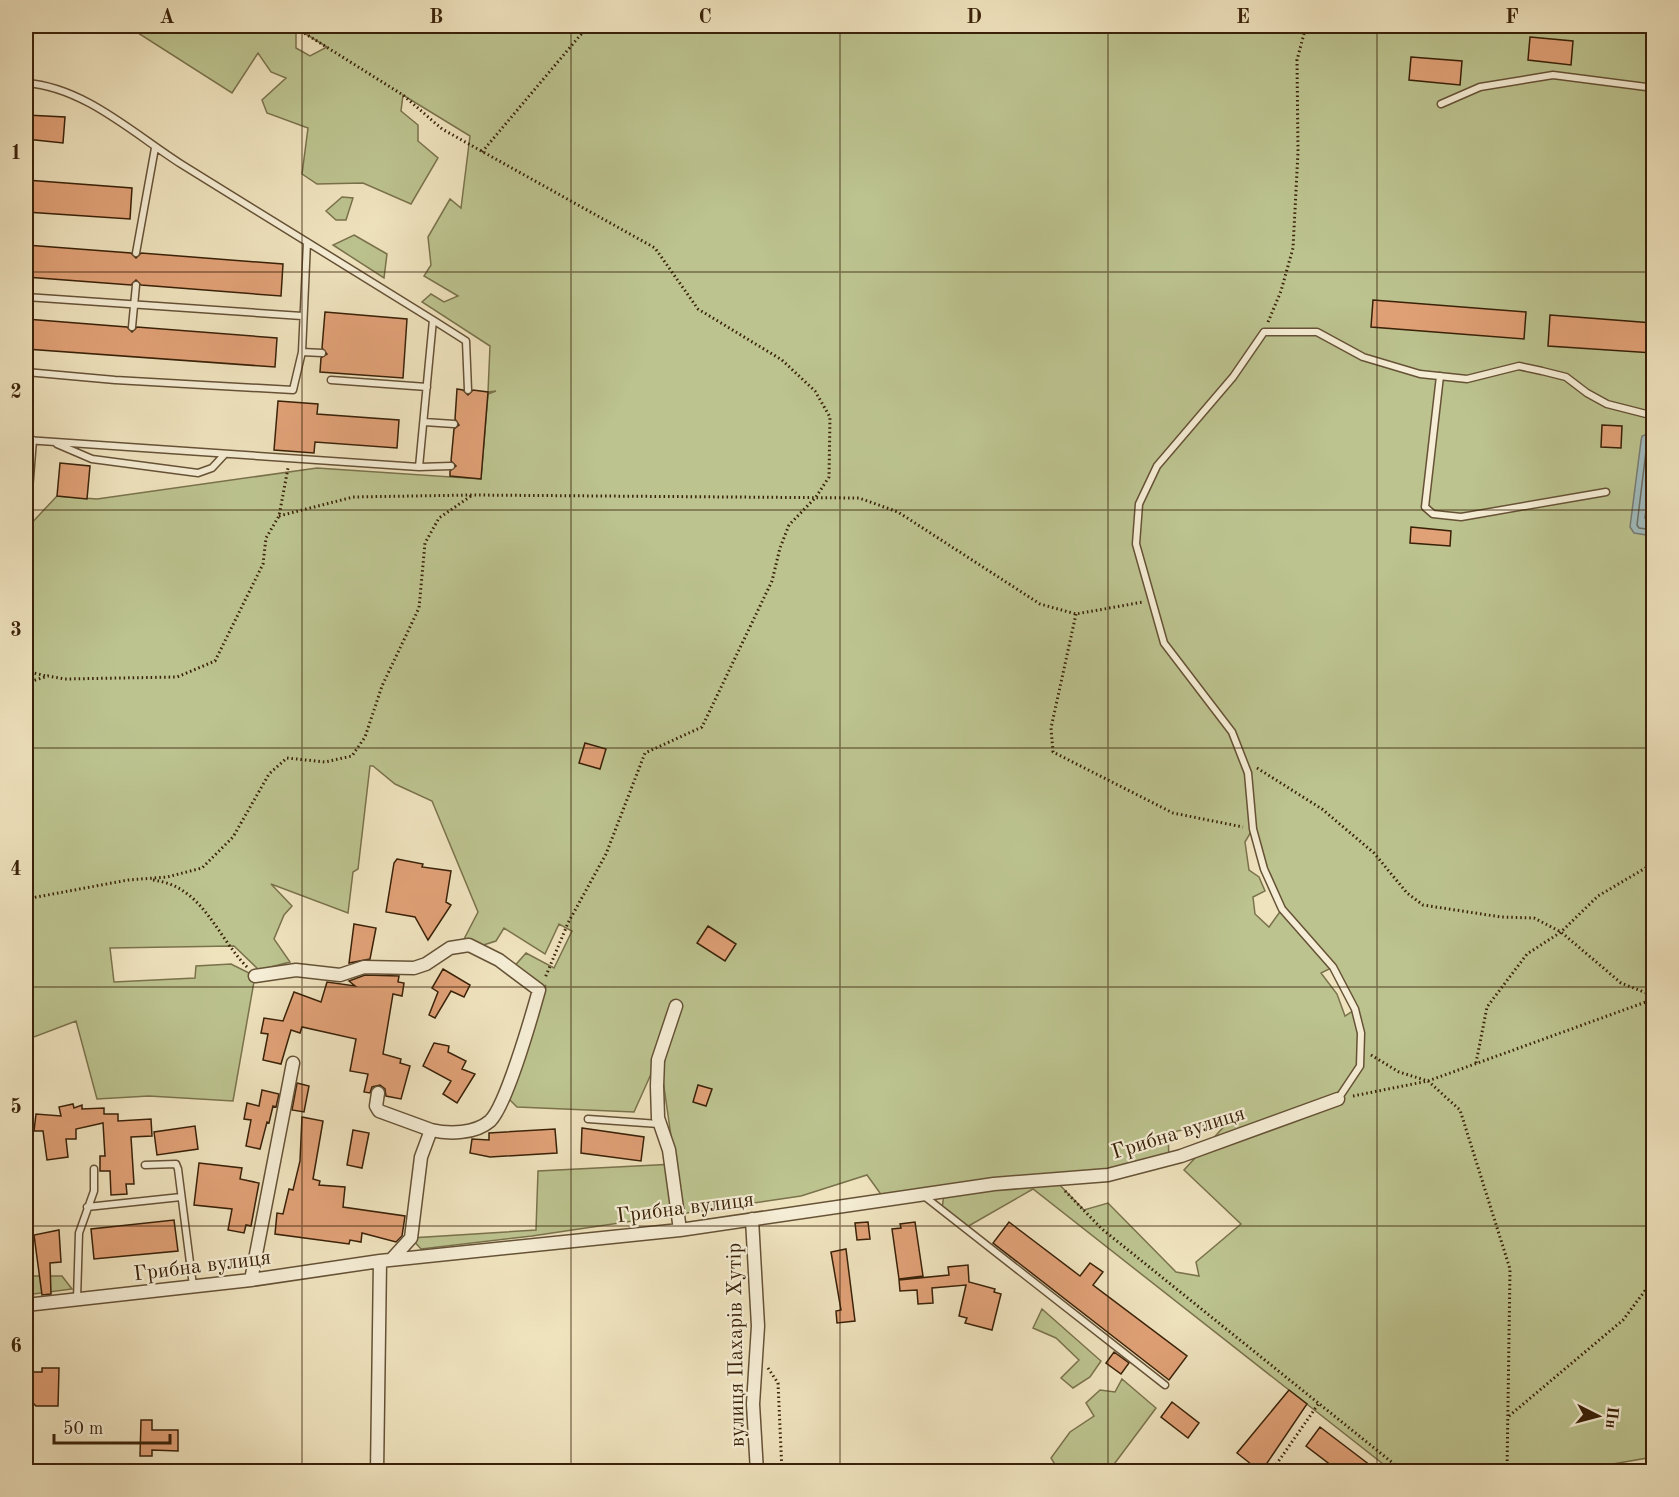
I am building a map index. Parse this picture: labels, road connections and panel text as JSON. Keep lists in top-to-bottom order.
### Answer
{
  "streets": {
    "street": ["Грибна вулиця", "вулиця Пахарів Хутір"]
  },
  "crossings": [
    ["Грибна вулиця", "вулиця Пахарів Хутір"]
  ],
  "scale_bar": "50 m",
  "north": "right",
  "grid": {
    "columns": [
      "A",
      "B",
      "C",
      "D",
      "E",
      "F"
    ],
    "rows": [
      "1",
      "2",
      "3",
      "4",
      "5",
      "6"
    ]
  }
}
